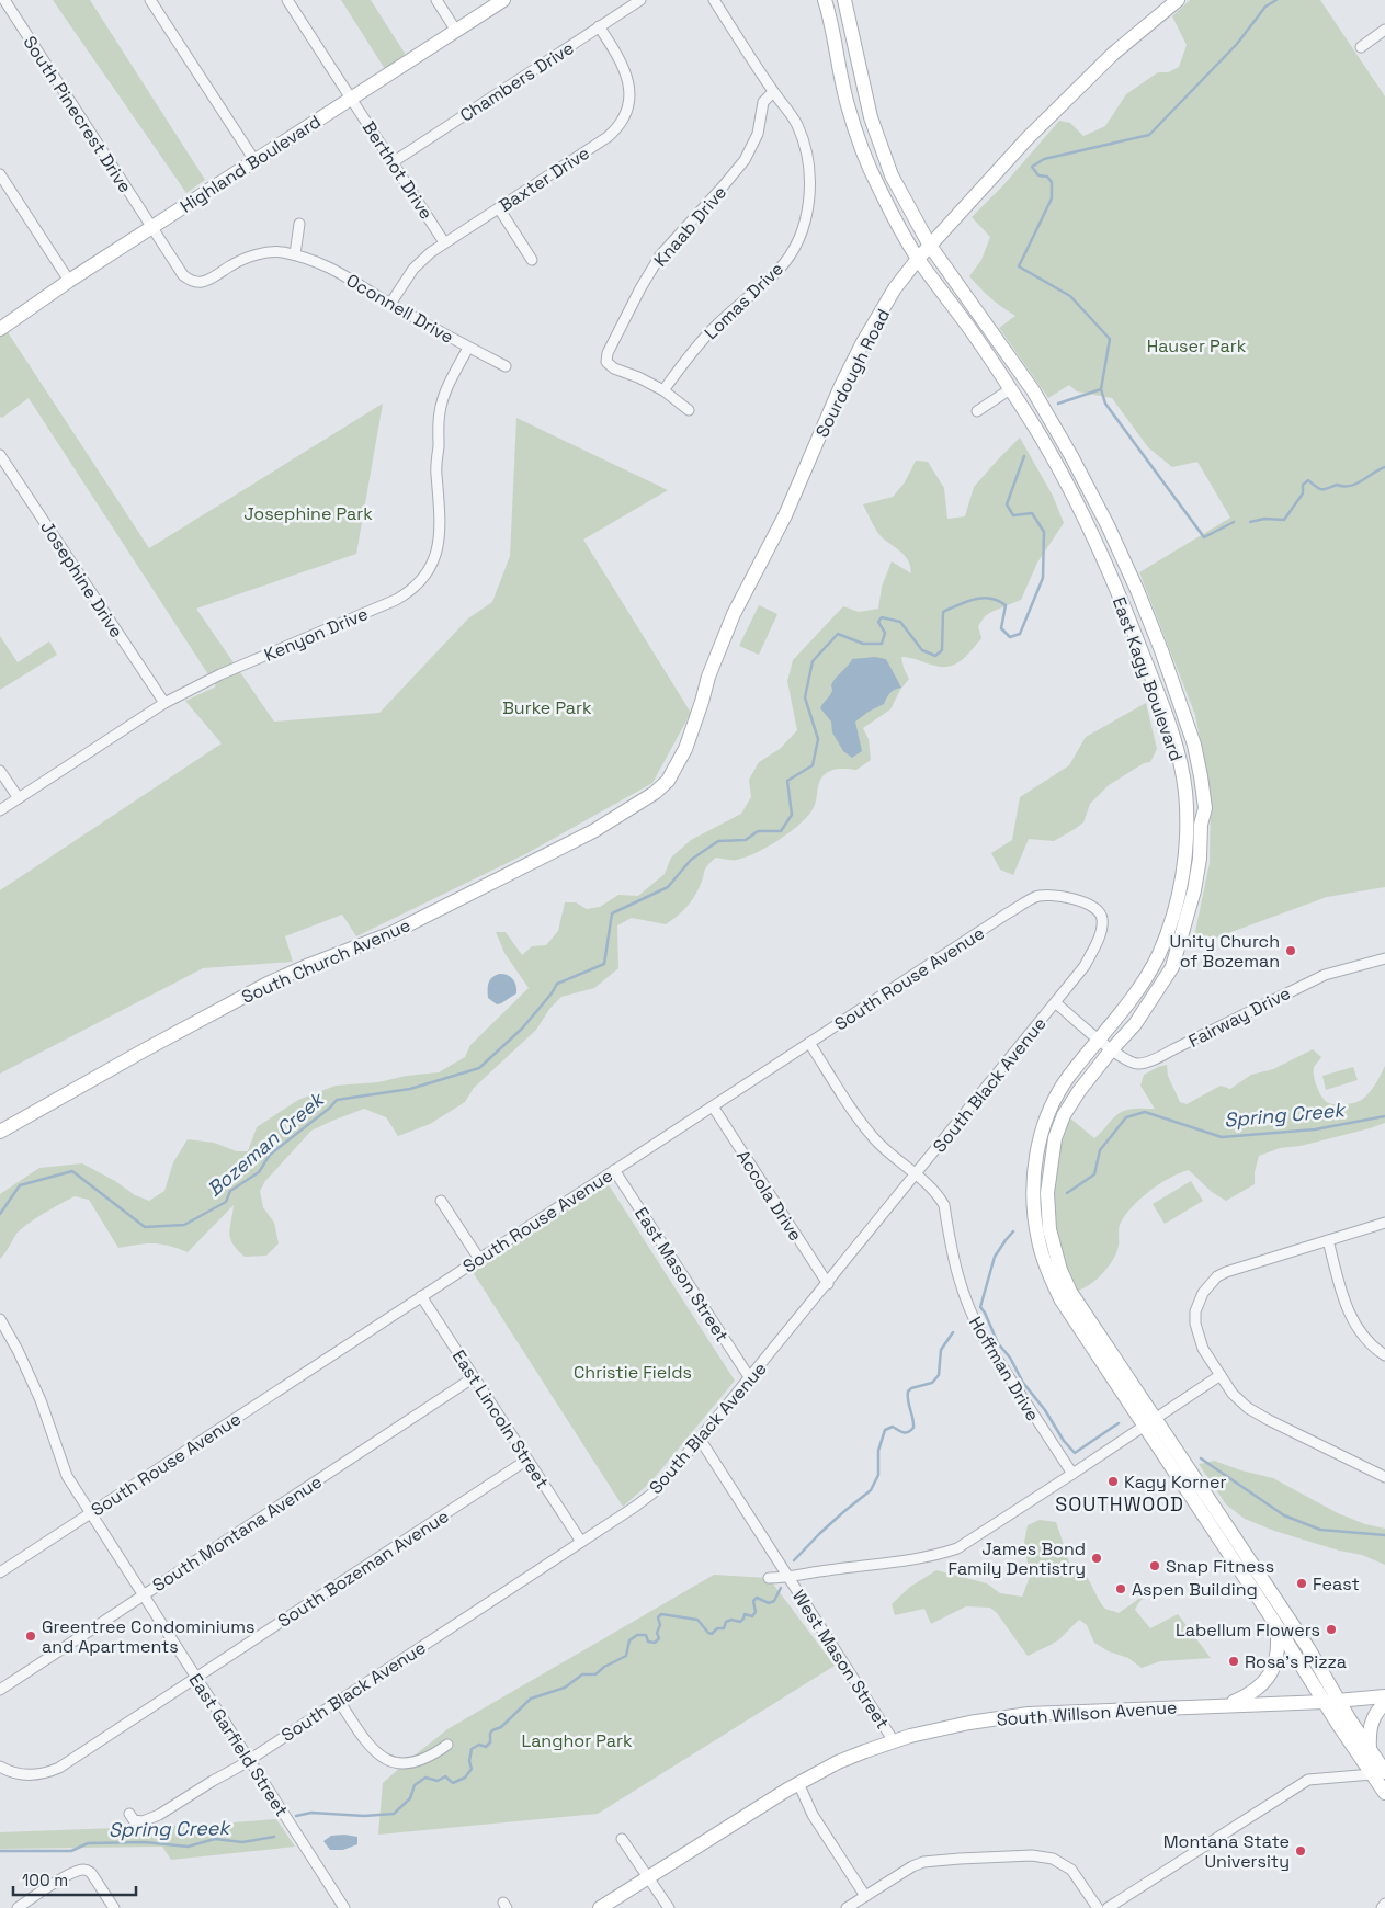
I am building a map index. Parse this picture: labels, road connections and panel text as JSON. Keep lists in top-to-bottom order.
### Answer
{
  "streets": {
    "main road": [
      "Highland Boulevard",
      "Sourdough Road",
      "East Kagy Boulevard",
      "South Church Avenue",
      "South Willson Avenue"
    ],
    "street": [
      "Chambers Drive",
      "South Pinecrest Drive",
      "Berthot Drive",
      "Baxter Drive",
      "Knaab Drive",
      "Lomas Drive",
      "Oconnell Drive",
      "Josephine Drive",
      "Kenyon Drive",
      "South Rouse Avenue",
      "Fairway Drive",
      "South Black Avenue",
      "Accola Drive",
      "East Mason Street",
      "Hoffman Drive",
      "East Lincoln Street",
      "South Montana Avenue",
      "South Bozeman Avenue",
      "West Mason Street",
      "East Garfield Street"
    ]
  },
  "crossings": [
    ["Chambers Drive", "Berthot Drive"],
    ["Chambers Drive", "Baxter Drive"],
    ["South Pinecrest Drive", "Highland Boulevard"],
    ["South Pinecrest Drive", "Oconnell Drive"],
    ["Highland Boulevard", "Berthot Drive"],
    ["Highland Boulevard", "Oconnell Drive"],
    ["Berthot Drive", "Baxter Drive"],
    ["Baxter Drive", "Oconnell Drive"],
    ["Knaab Drive", "Lomas Drive"],
    ["Oconnell Drive", "Kenyon Drive"],
    ["Sourdough Road", "East Kagy Boulevard"],
    ["Sourdough Road", "South Church Avenue"],
    ["Josephine Drive", "Kenyon Drive"],
    ["East Kagy Boulevard", "Fairway Drive"],
    ["South Rouse Avenue", "South Black Avenue"],
    ["South Rouse Avenue", "Accola Drive"],
    ["South Rouse Avenue", "East Mason Street"],
    ["South Rouse Avenue", "Hoffman Drive"],
    ["South Rouse Avenue", "East Lincoln Street"],
    ["South Rouse Avenue", "East Garfield Street"],
    ["Fairway Drive", "South Black Avenue"],
    ["South Black Avenue", "Accola Drive"],
    ["South Black Avenue", "East Mason Street"],
    ["South Black Avenue", "Hoffman Drive"],
    ["South Black Avenue", "East Lincoln Street"],
    ["South Black Avenue", "East Garfield Street"],
    ["East Lincoln Street", "South Montana Avenue"],
    ["East Lincoln Street", "South Bozeman Avenue"],
    ["South Montana Avenue", "East Garfield Street"],
    ["South Bozeman Avenue", "East Garfield Street"],
    ["West Mason Street", "South Willson Avenue"]
  ],
  "districts": ["SOUTHWOOD"],
  "water": ["Spring Creek", "Bozeman Creek"],
  "parks": [
    "Hauser Park",
    "Josephine Park",
    "Burke Park",
    "Christie Fields",
    "Langhor Park"
  ],
  "places": [
    "Unity Church of Bozeman",
    "Kagy Korner",
    "James Bond Family Dentistry",
    "Snap Fitness",
    "Feast",
    "Aspen Building",
    "Labellum Flowers",
    "Greentree Condominiums and Apartments",
    "Rosa's Pizza",
    "Montana State University"
  ],
  "scale_bar": "100 m"
}
